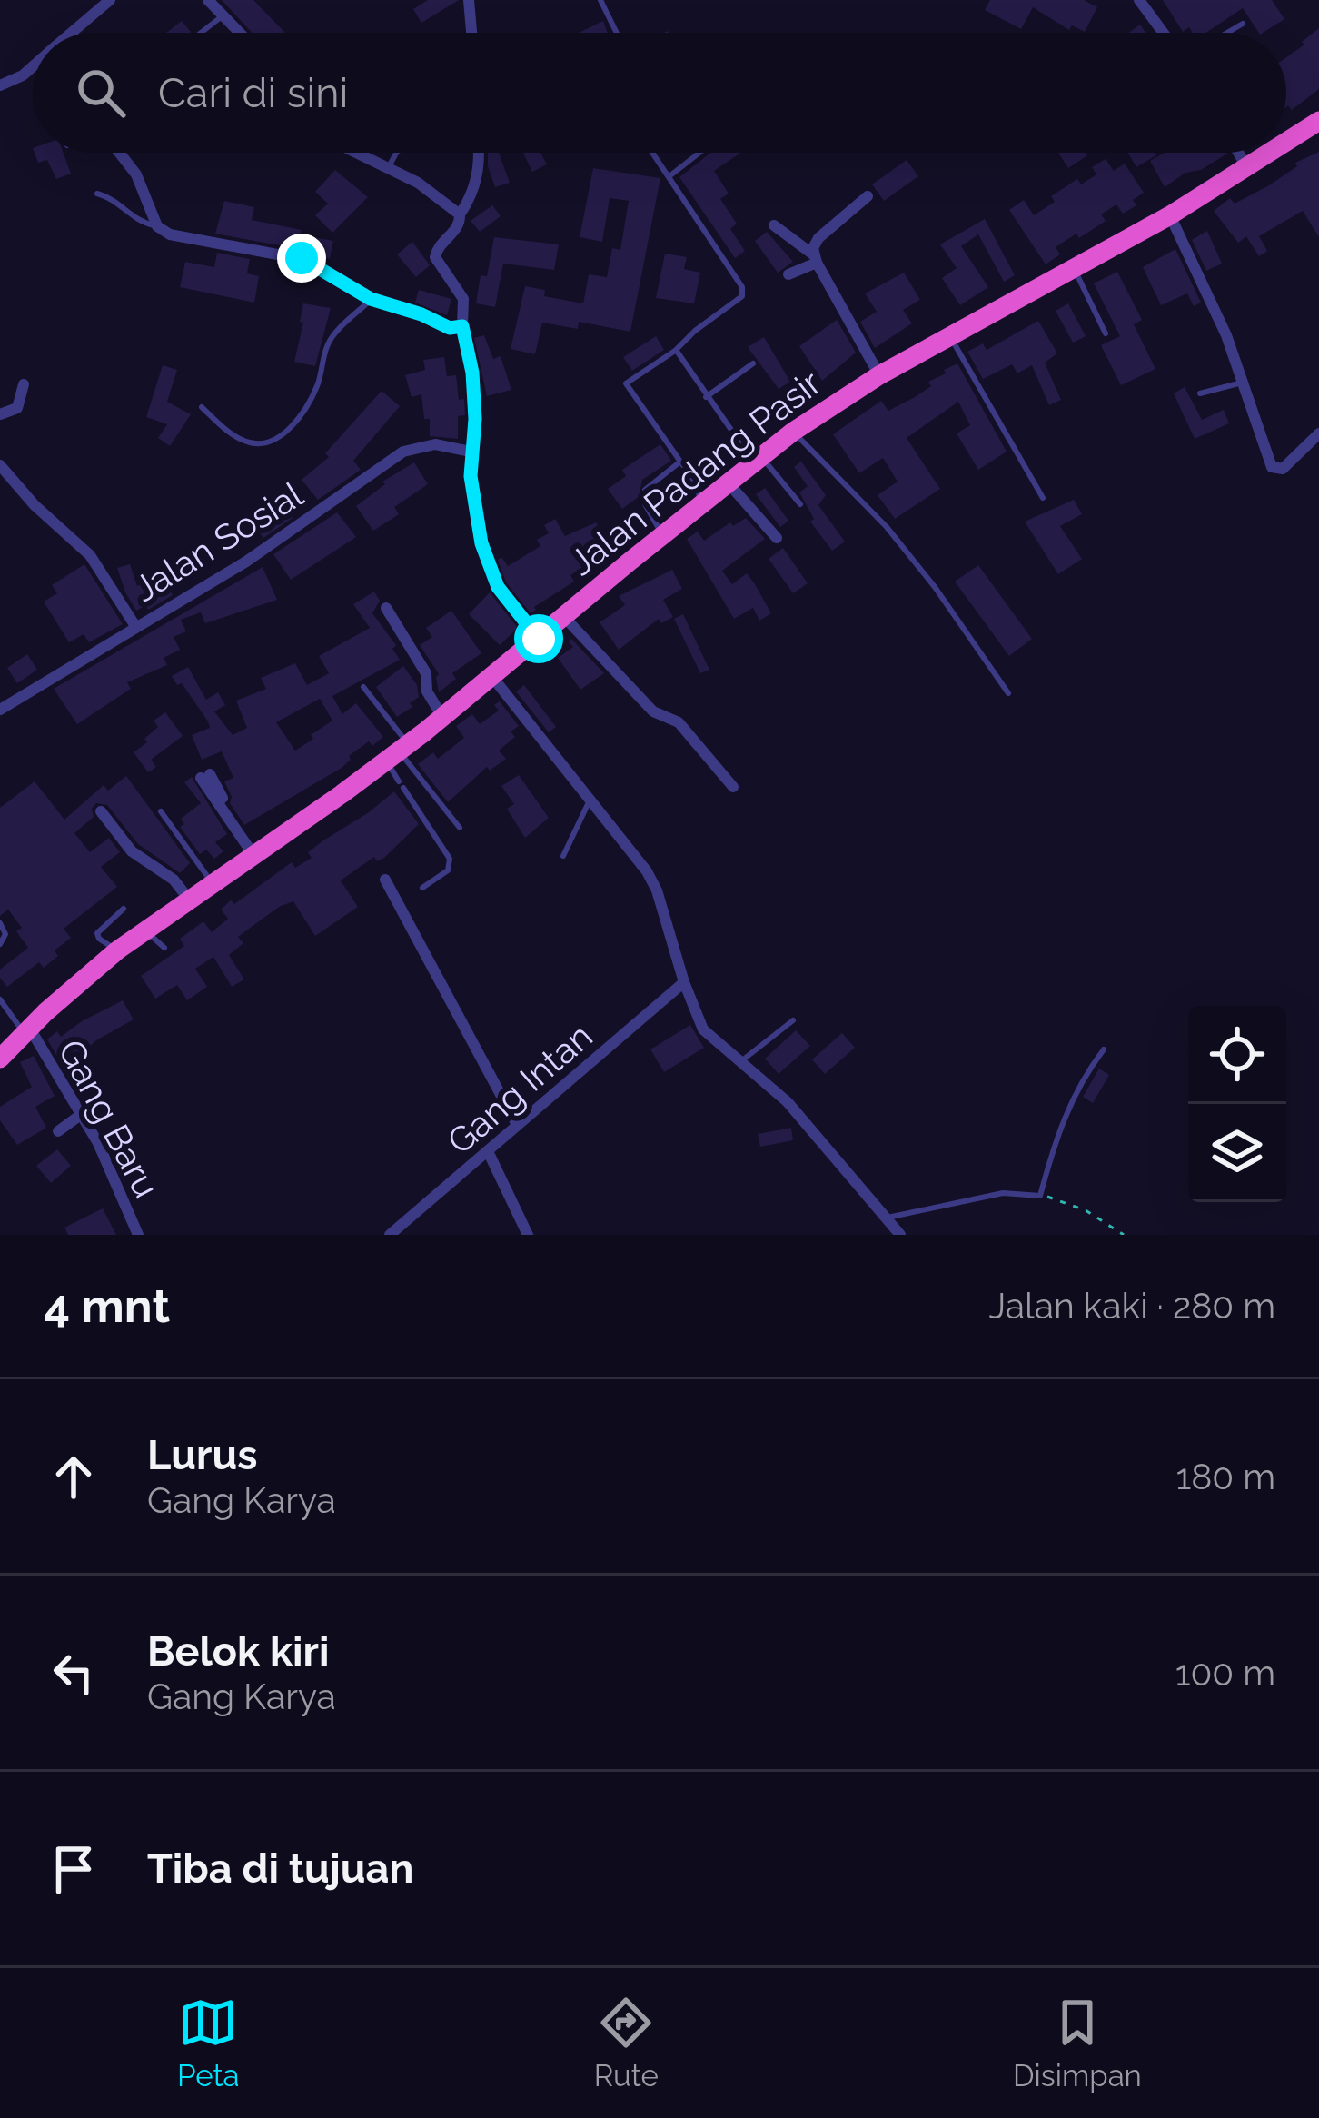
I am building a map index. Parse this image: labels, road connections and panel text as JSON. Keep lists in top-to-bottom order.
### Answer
{
  "streets": {
    "highway": ["Jalan Padang Pasir"],
    "street": ["Jalan Sosial", "Gang Intan", "Gang Baru"]
  },
  "crossings": [
    ["Jalan Padang Pasir", "Gang Baru"]
  ],
  "page": {
    "search": "Cari di sini",
    "heading": ["4 mnt", "Jalan kaki · 280 m"],
    "list": [
      ["Lurus", "Gang Karya", "180 m"],
      ["Belok kiri", "Gang Karya", "100 m"],
      "Tiba di tujuan"
    ],
    "nav": ["Peta", "Rute", "Disimpan"]
  }
}
